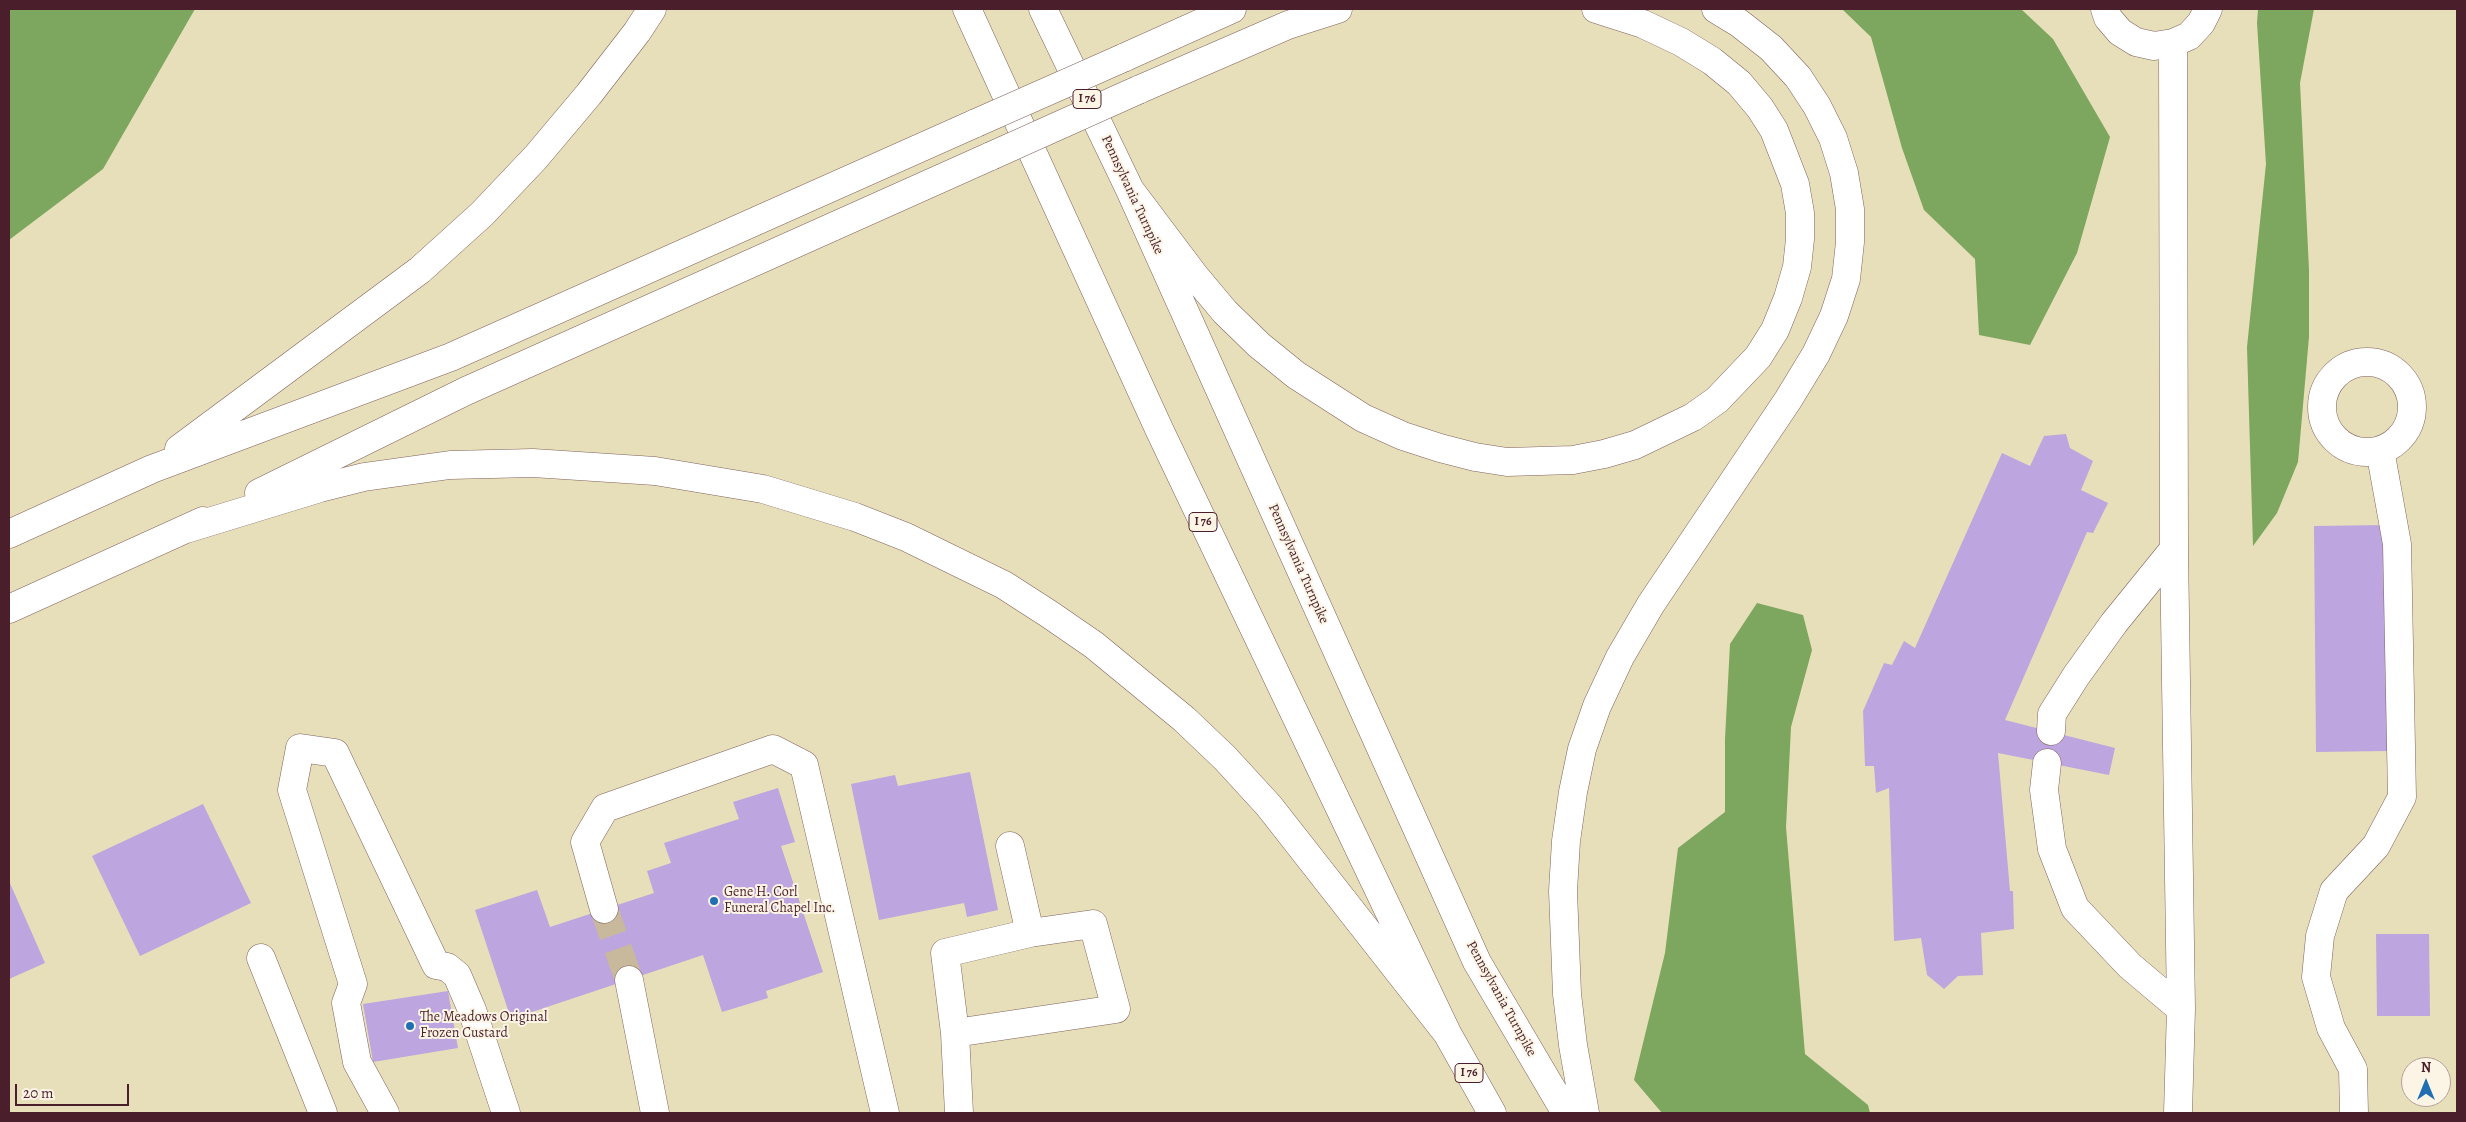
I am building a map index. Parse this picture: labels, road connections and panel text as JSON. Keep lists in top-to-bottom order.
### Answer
{
  "streets": {
    "main road": ["I 76", "Pennsylvania Turnpike"]
  },
  "places": ["Gene H. Corl Funeral Chapel Inc.", "The Meadows Original Frozen Custard"],
  "scale_bar": "20 m",
  "north": "top"
}
